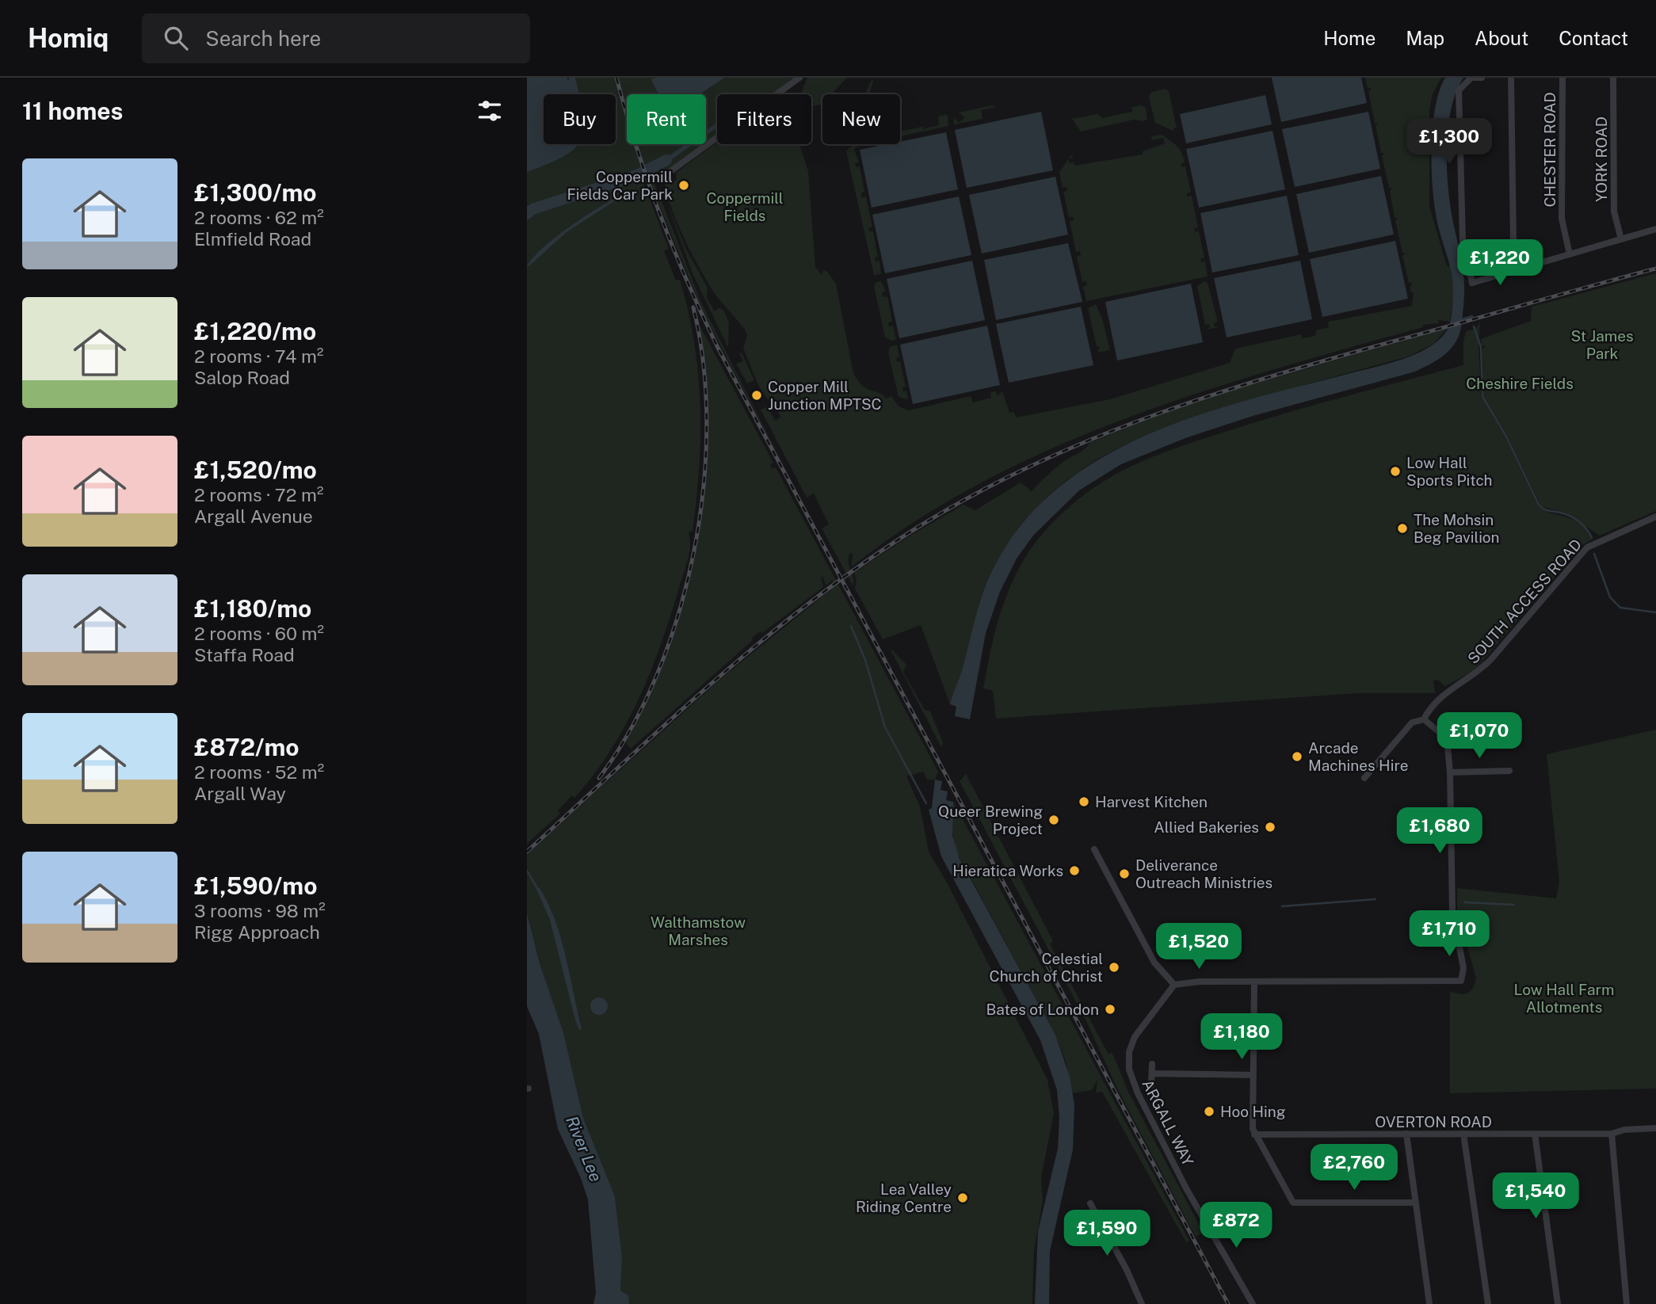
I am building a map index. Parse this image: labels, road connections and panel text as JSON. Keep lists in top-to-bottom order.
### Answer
{
  "streets": {
    "street": [
      "CHESTER ROAD",
      "YORK ROAD",
      "SOUTH ACCESS ROAD",
      "OVERTON ROAD",
      "ARGALL WAY"
    ]
  },
  "water": ["River Lee"],
  "parks": [
    "Coppermill Fields",
    "St James Park",
    "Cheshire Fields",
    "Walthamstow Marshes",
    "Low Hall Farm Allotments"
  ],
  "places": [
    "Coppermill Fields Car Park",
    "Copper Mill Junction MPTSC",
    "Low Hall Sports Pitch",
    "The Mohsin Beg Pavilion",
    "Arcade Machines Hire",
    "Harvest Kitchen",
    "Queer Brewing Project",
    "Allied Bakeries",
    "Hieratica Works",
    "Deliverance Outreach Ministries",
    "Celestial Church of Christ",
    "Bates of London",
    "Hoo Hing",
    "Lea Valley Riding Centre"
  ],
  "page": {
    "header": "Homiq",
    "search": "Search here",
    "nav": [
      "Home",
      "Map",
      "About",
      "Contact"
    ],
    "heading": "11 homes",
    "chip": [
      "Buy",
      "Rent",
      "Filters",
      "New"
    ],
    "price": [
      "£1,300",
      "£1,220",
      "£1,070",
      "£1,680",
      "£1,710",
      "£1,520",
      "£1,180",
      "£2,760",
      "£1,540",
      "£872",
      "£1,590"
    ],
    "list": [
      {
        "name": "£1,300/mo",
        "note": "2 rooms · 62 m² · Elmfield Road"
      },
      {
        "name": "£1,220/mo",
        "note": "2 rooms · 74 m² · Salop Road"
      },
      {
        "name": "£1,520/mo",
        "note": "2 rooms · 72 m² · Argall Avenue"
      },
      {
        "name": "£1,180/mo",
        "note": "2 rooms · 60 m² · Staffa Road"
      },
      {
        "name": "£872/mo",
        "note": "2 rooms · 52 m² · Argall Way"
      },
      {
        "name": "£1,590/mo",
        "note": "3 rooms · 98 m² · Rigg Approach"
      }
    ]
  }
}
